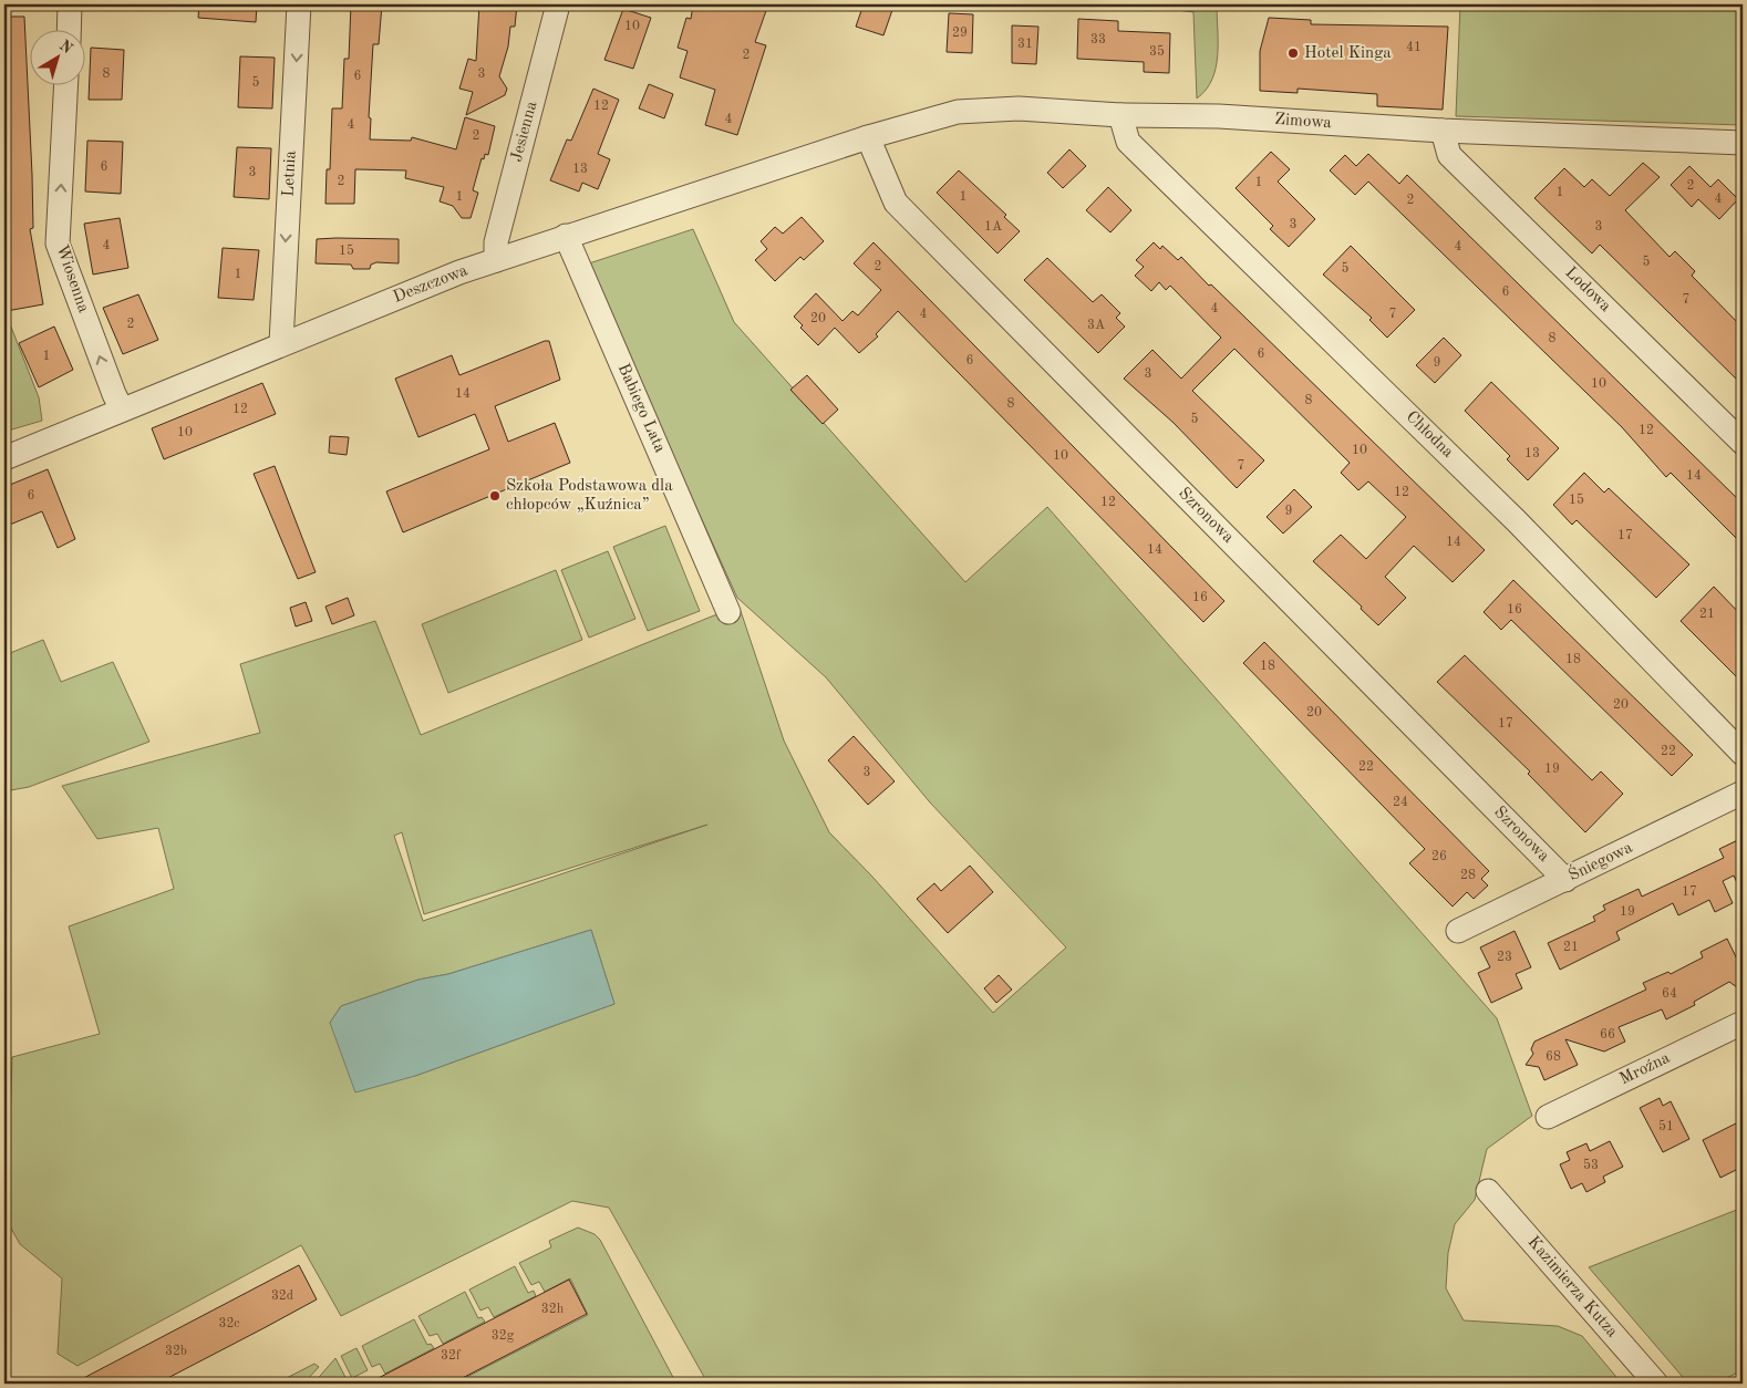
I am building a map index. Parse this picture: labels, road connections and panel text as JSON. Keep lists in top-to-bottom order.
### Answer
{
  "streets": {
    "street": [
      "Zimowa",
      "Jesienna",
      "Letnia",
      "Wiosenna",
      "Deszczowa",
      "Lodowa",
      "Babiego Lata",
      "Chłodna",
      "Szronowa",
      "Śniegowa",
      "Mroźna",
      "Kazimierza Kutza"
    ]
  },
  "crossings": [
    ["Zimowa", "Deszczowa"],
    ["Zimowa", "Lodowa"],
    ["Zimowa", "Chłodna"],
    ["Zimowa", "Szronowa"],
    ["Jesienna", "Deszczowa"],
    ["Letnia", "Deszczowa"],
    ["Wiosenna", "Deszczowa"],
    ["Deszczowa", "Babiego Lata"],
    ["Deszczowa", "Szronowa"],
    ["Szronowa", "Śniegowa"]
  ],
  "one_way": ["Letnia", "Wiosenna"],
  "places": ["Hotel Kinga", "Szkoła Podstawowa dla chłopców „Kuźnica”"],
  "house_numbers": [
    "10",
    "29",
    "33",
    "31",
    "41",
    "35",
    "2",
    "8",
    "3",
    "6",
    "5",
    "12",
    "4",
    "4",
    "2",
    "6",
    "13",
    "3",
    "2",
    "1",
    "2",
    "1",
    "1",
    "1",
    "4",
    "2",
    "3",
    "1A",
    "3",
    "4",
    "4",
    "15",
    "5",
    "2",
    "5",
    "1",
    "6",
    "7",
    "4",
    "4",
    "7",
    "20",
    "2",
    "3A",
    "8",
    "6",
    "1",
    "6",
    "9",
    "3",
    "10",
    "14",
    "8",
    "8",
    "12",
    "5",
    "12",
    "10",
    "10",
    "13",
    "10",
    "7",
    "14",
    "12",
    "6",
    "15",
    "12",
    "9",
    "17",
    "14",
    "14",
    "16",
    "16",
    "21",
    "18",
    "18",
    "20",
    "20",
    "17",
    "22",
    "22",
    "19",
    "3",
    "24",
    "26",
    "28",
    "17",
    "19",
    "21",
    "23",
    "64",
    "66",
    "68",
    "51",
    "53",
    "32d",
    "32h",
    "32c",
    "32g",
    "32b",
    "32f"
  ],
  "north": "top right"
}
